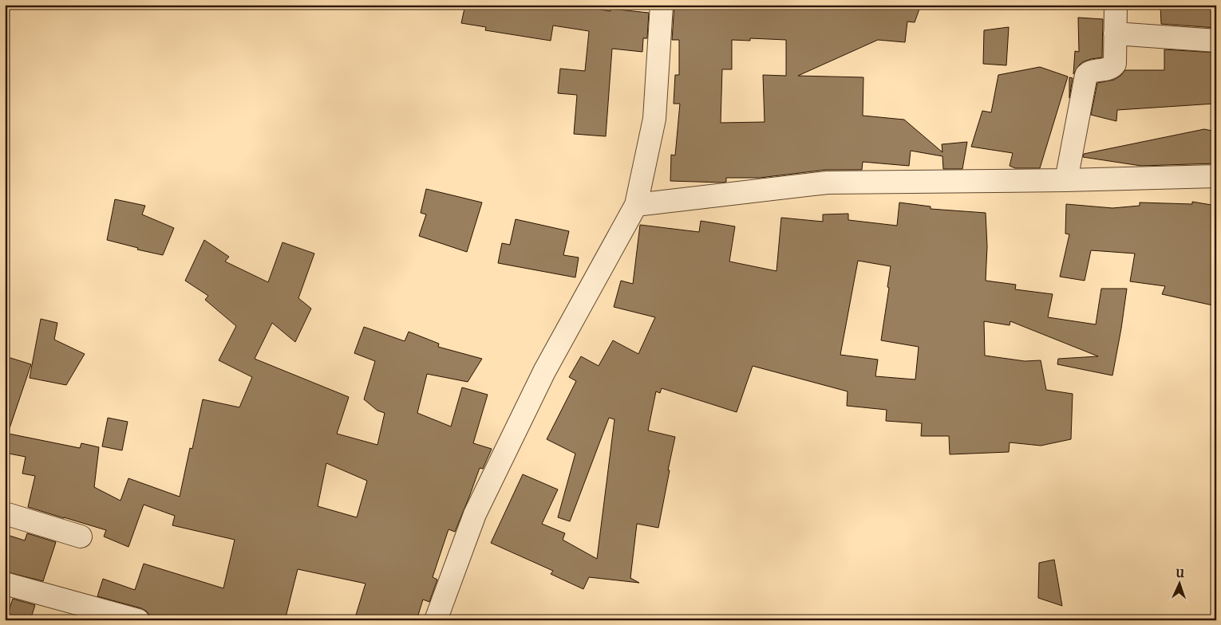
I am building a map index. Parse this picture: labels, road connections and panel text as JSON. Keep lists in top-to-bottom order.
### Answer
{
  "north": "top"
}
